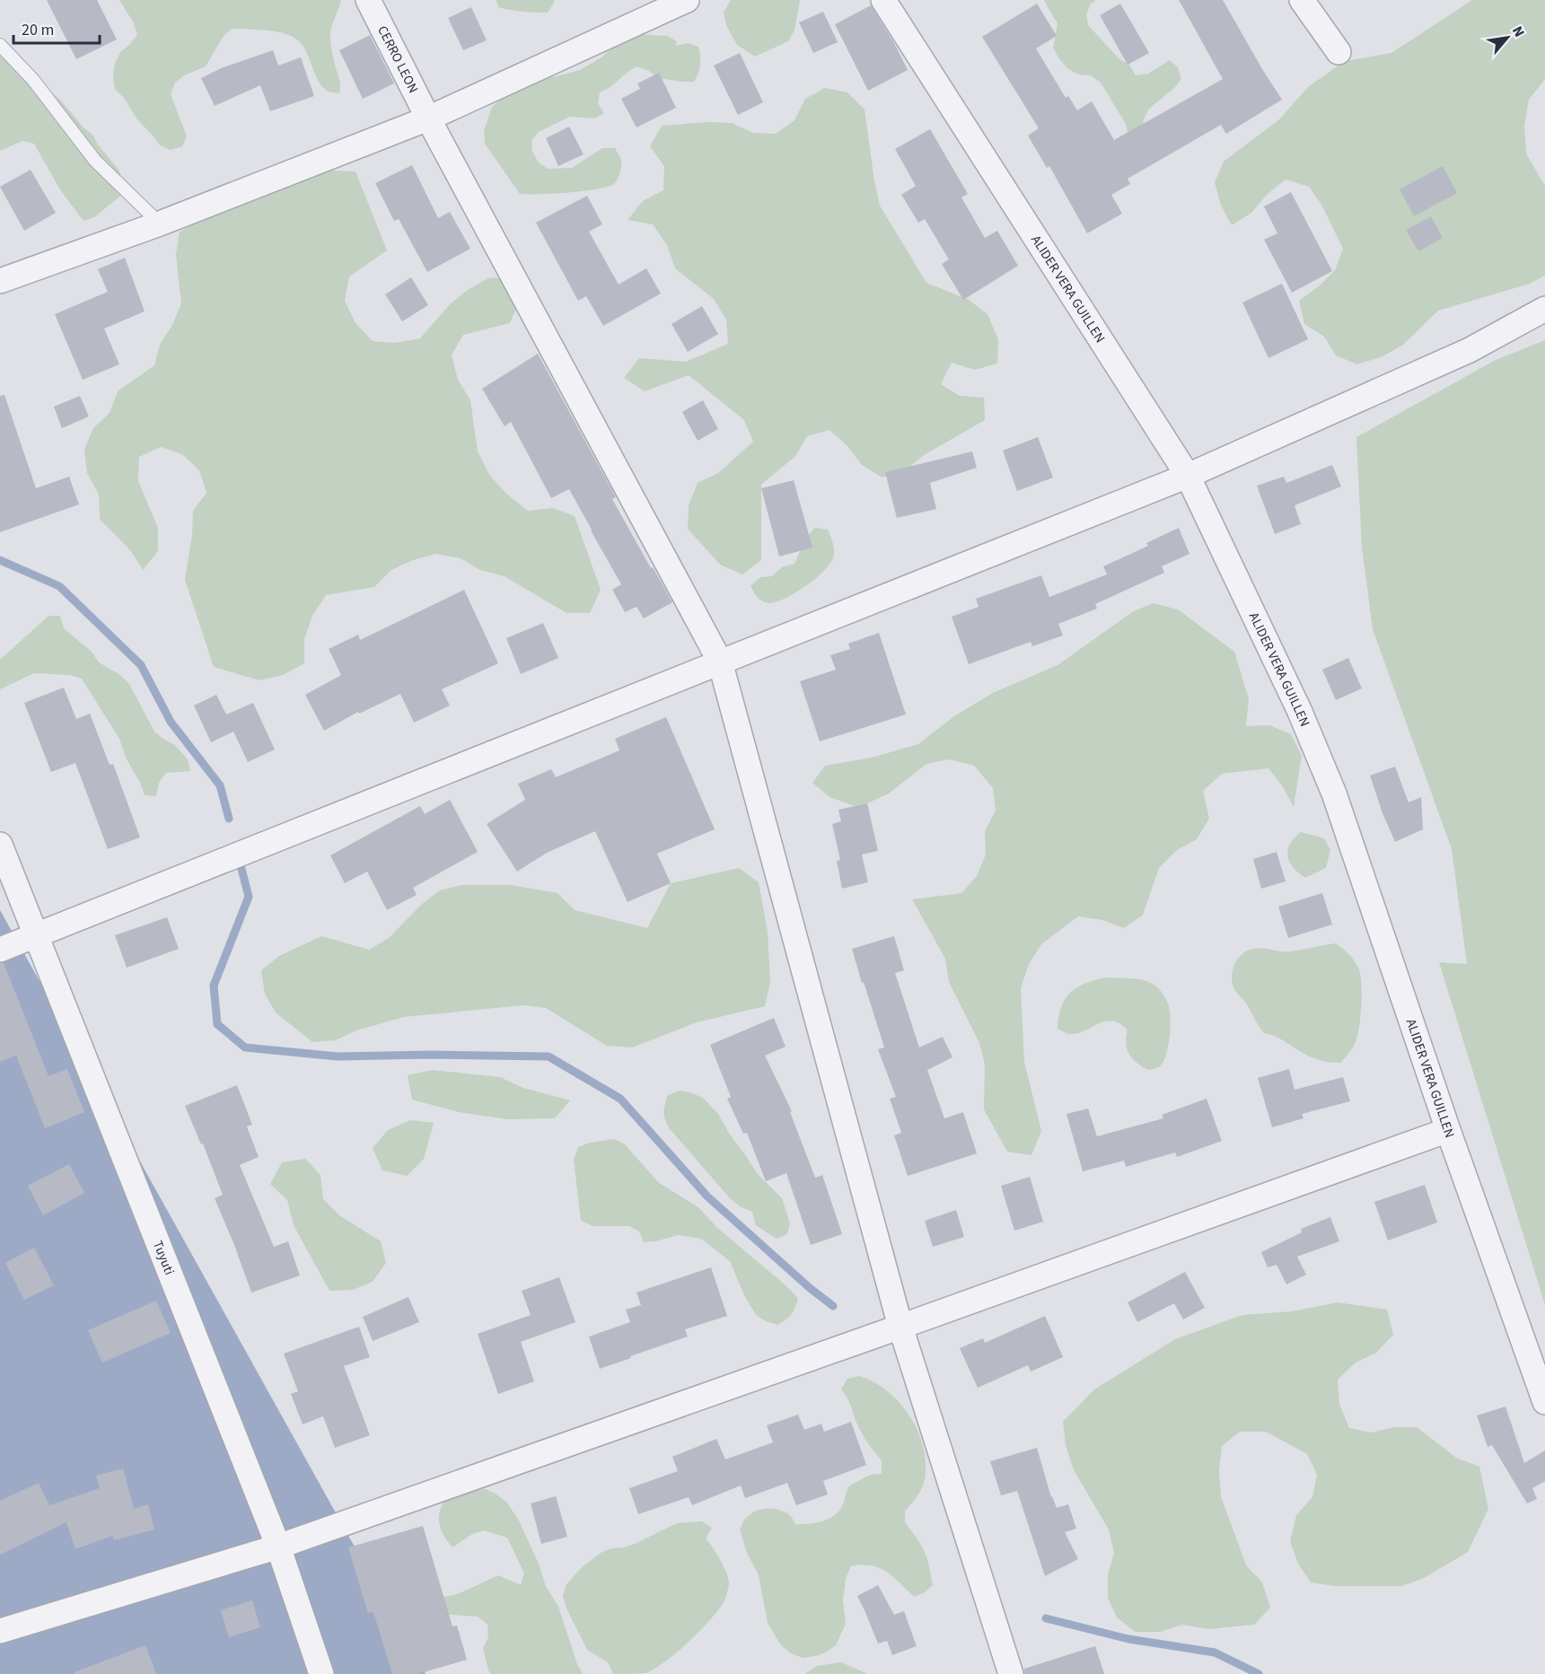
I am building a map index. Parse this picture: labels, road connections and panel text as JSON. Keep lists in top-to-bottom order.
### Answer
{
  "streets": {
    "street": ["CERRO LEON", "ALIDER VERA GUILLEN", "Tuyuti"]
  },
  "scale_bar": "20 m",
  "north": "top right"
}
